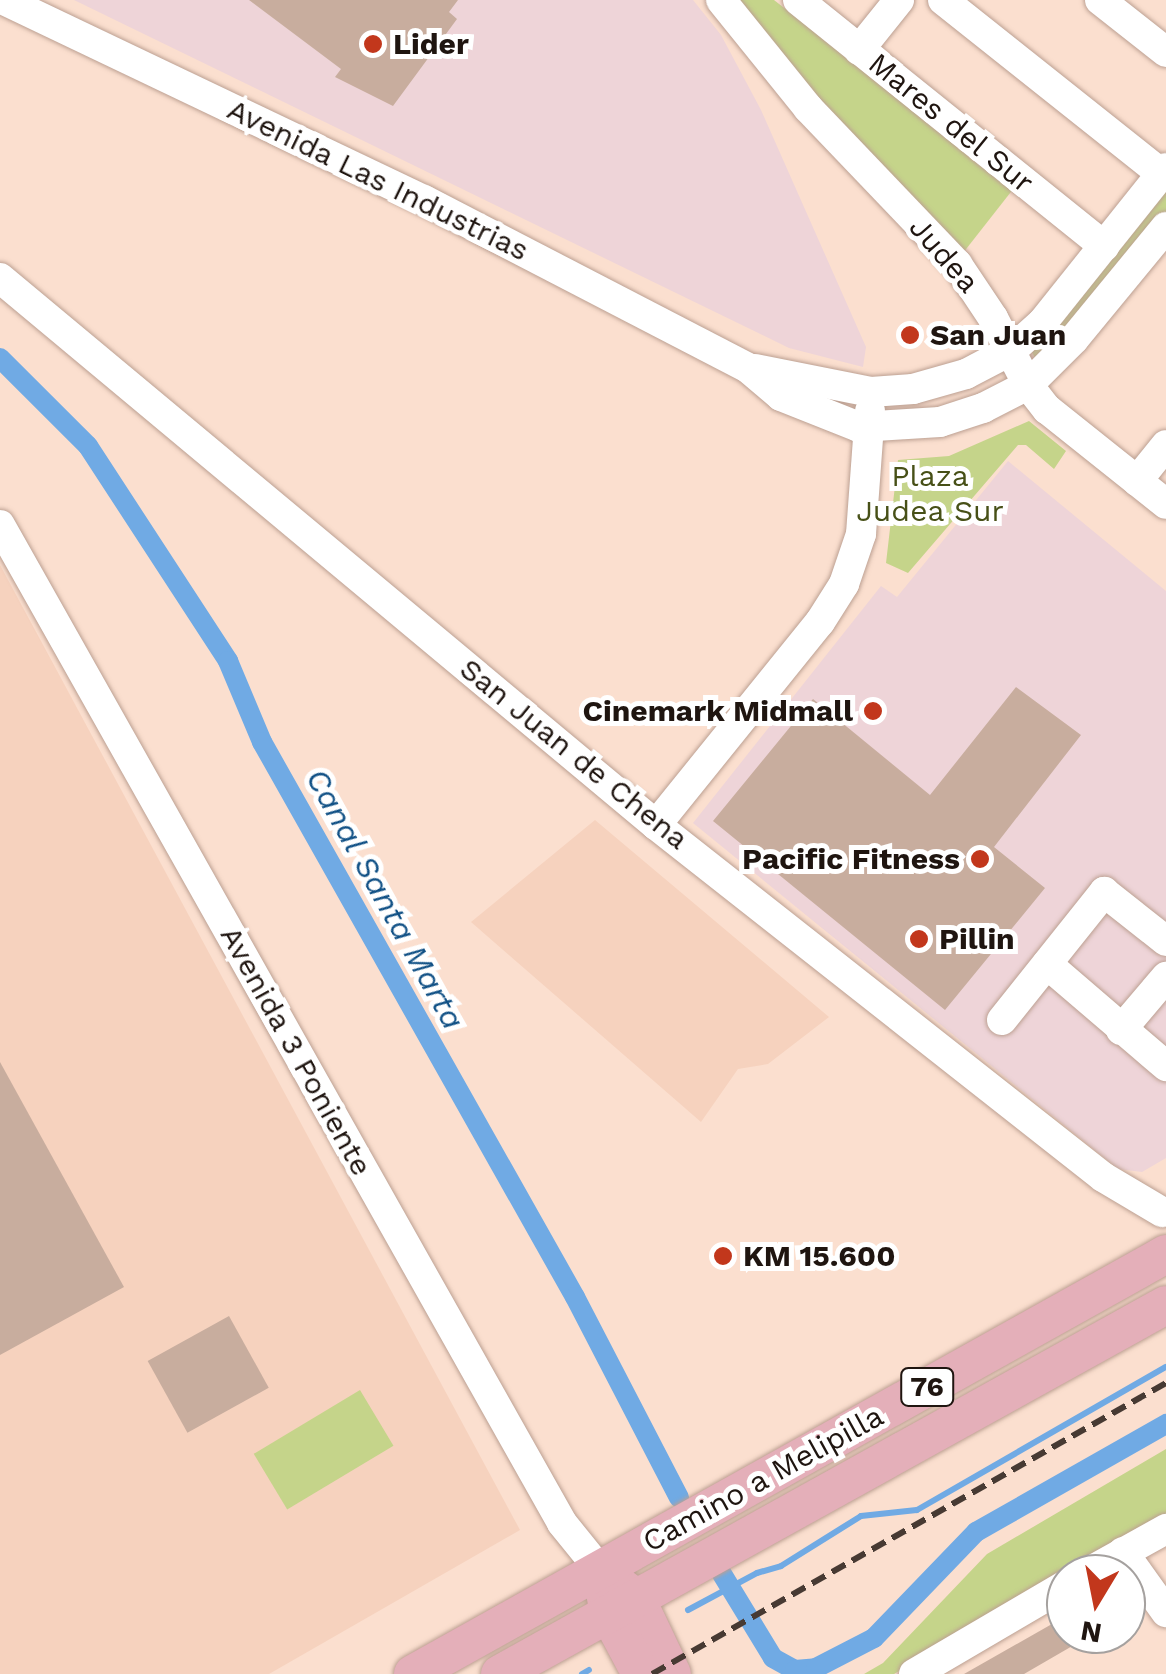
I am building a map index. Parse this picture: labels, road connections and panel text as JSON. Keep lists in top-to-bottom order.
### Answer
{
  "streets": {
    "main road": ["Avenida 3 Poniente", "76", "Camino a Melipilla"],
    "street": [
      "Mares del Sur",
      "Avenida Las Industrias",
      "Judea",
      "San Juan de Chena"
    ]
  },
  "crossings": [
    ["Mares del Sur", "Avenida Las Industrias"],
    ["Avenida Las Industrias", "Judea"],
    ["San Juan de Chena", "Camino a Melipilla"],
    ["Avenida 3 Poniente", "Camino a Melipilla"]
  ],
  "water": ["Canal Santa Marta"],
  "parks": ["Plaza Judea Sur"],
  "places": [
    "Lider",
    "San Juan",
    "Cinemark Midmall",
    "Pacific Fitness",
    "Pillin",
    "KM 15.600"
  ],
  "north": "bottom"
}
